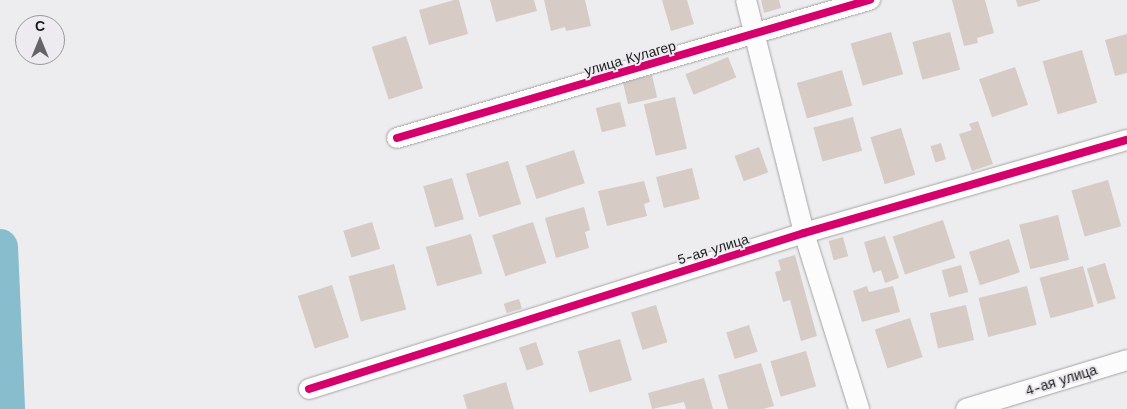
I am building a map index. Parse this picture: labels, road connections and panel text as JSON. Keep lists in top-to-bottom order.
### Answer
{
  "streets": {
    "street": ["улица Кулагер", "5-ая улица", "4-ая улица"]
  },
  "north": "top"
}
